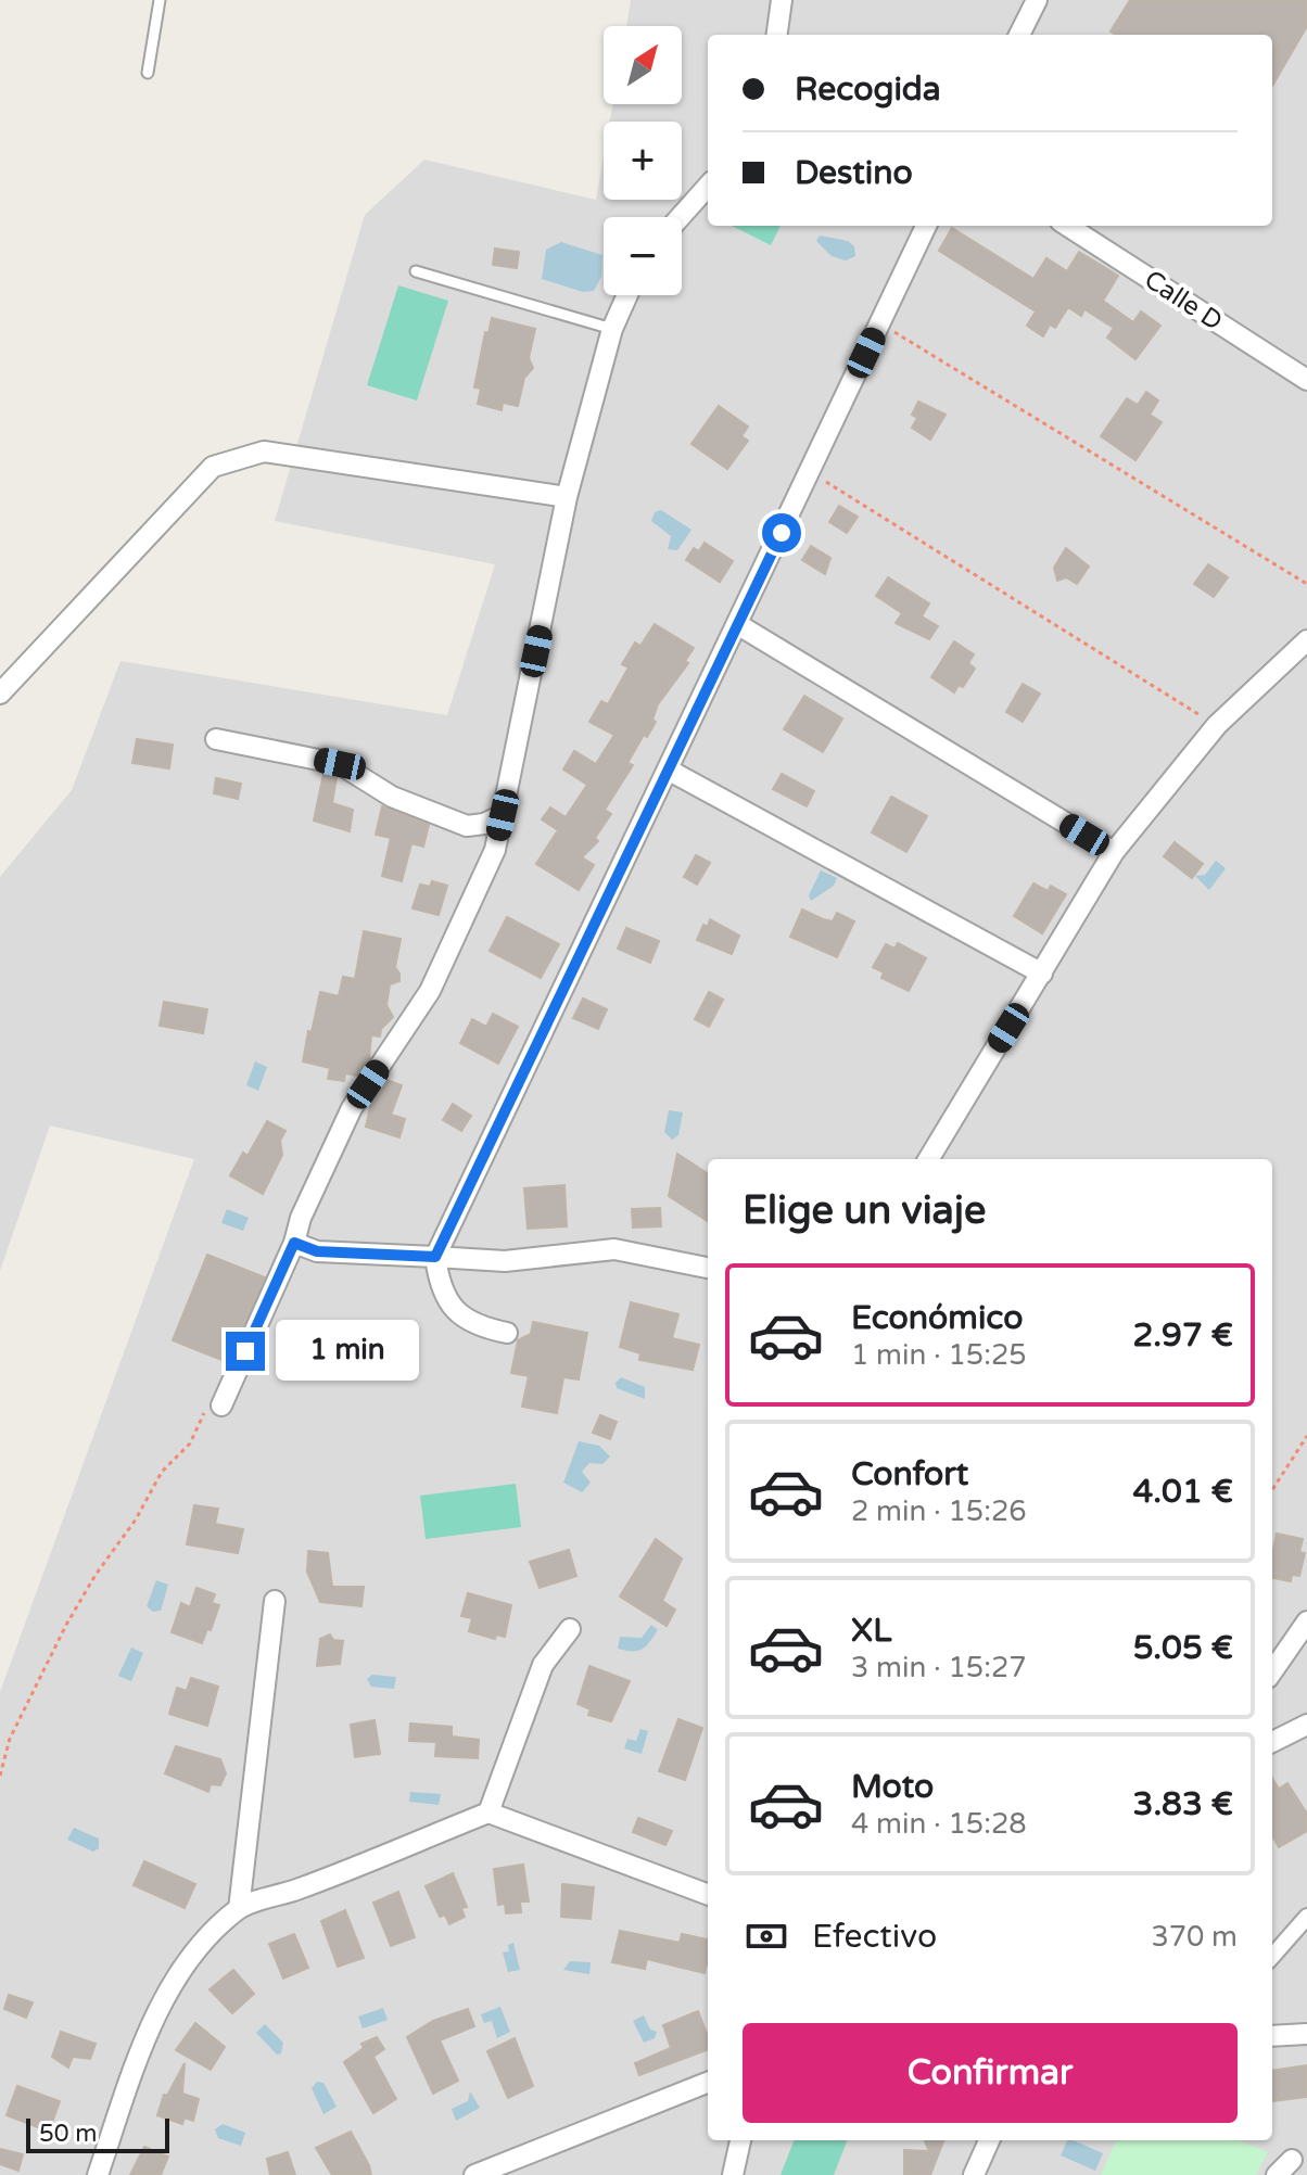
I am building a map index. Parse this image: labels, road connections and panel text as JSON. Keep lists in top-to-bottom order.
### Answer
{
  "streets": {
    "street": ["Calle D"]
  },
  "scale_bar": "50 m",
  "north": "top right",
  "page": {
    "map_buttons": ["+", "−"],
    "banner": ["Recogida", "Destino"],
    "heading": "Elige un viaje",
    "list": [
      {
        "name": "Económico",
        "note": "1 min · 15:25",
        "value": "2.97 €"
      },
      {
        "name": "Confort",
        "note": "2 min · 15:26",
        "value": "4.01 €"
      },
      {
        "name": "XL",
        "note": "3 min · 15:27",
        "value": "5.05 €"
      },
      {
        "name": "Moto",
        "note": "4 min · 15:28",
        "value": "3.83 €"
      }
    ],
    "bubble": "1 min",
    "pay": ["Efectivo", "370 m"],
    "buttons": "Confirmar",
    "scale": "50 m"
  }
}
